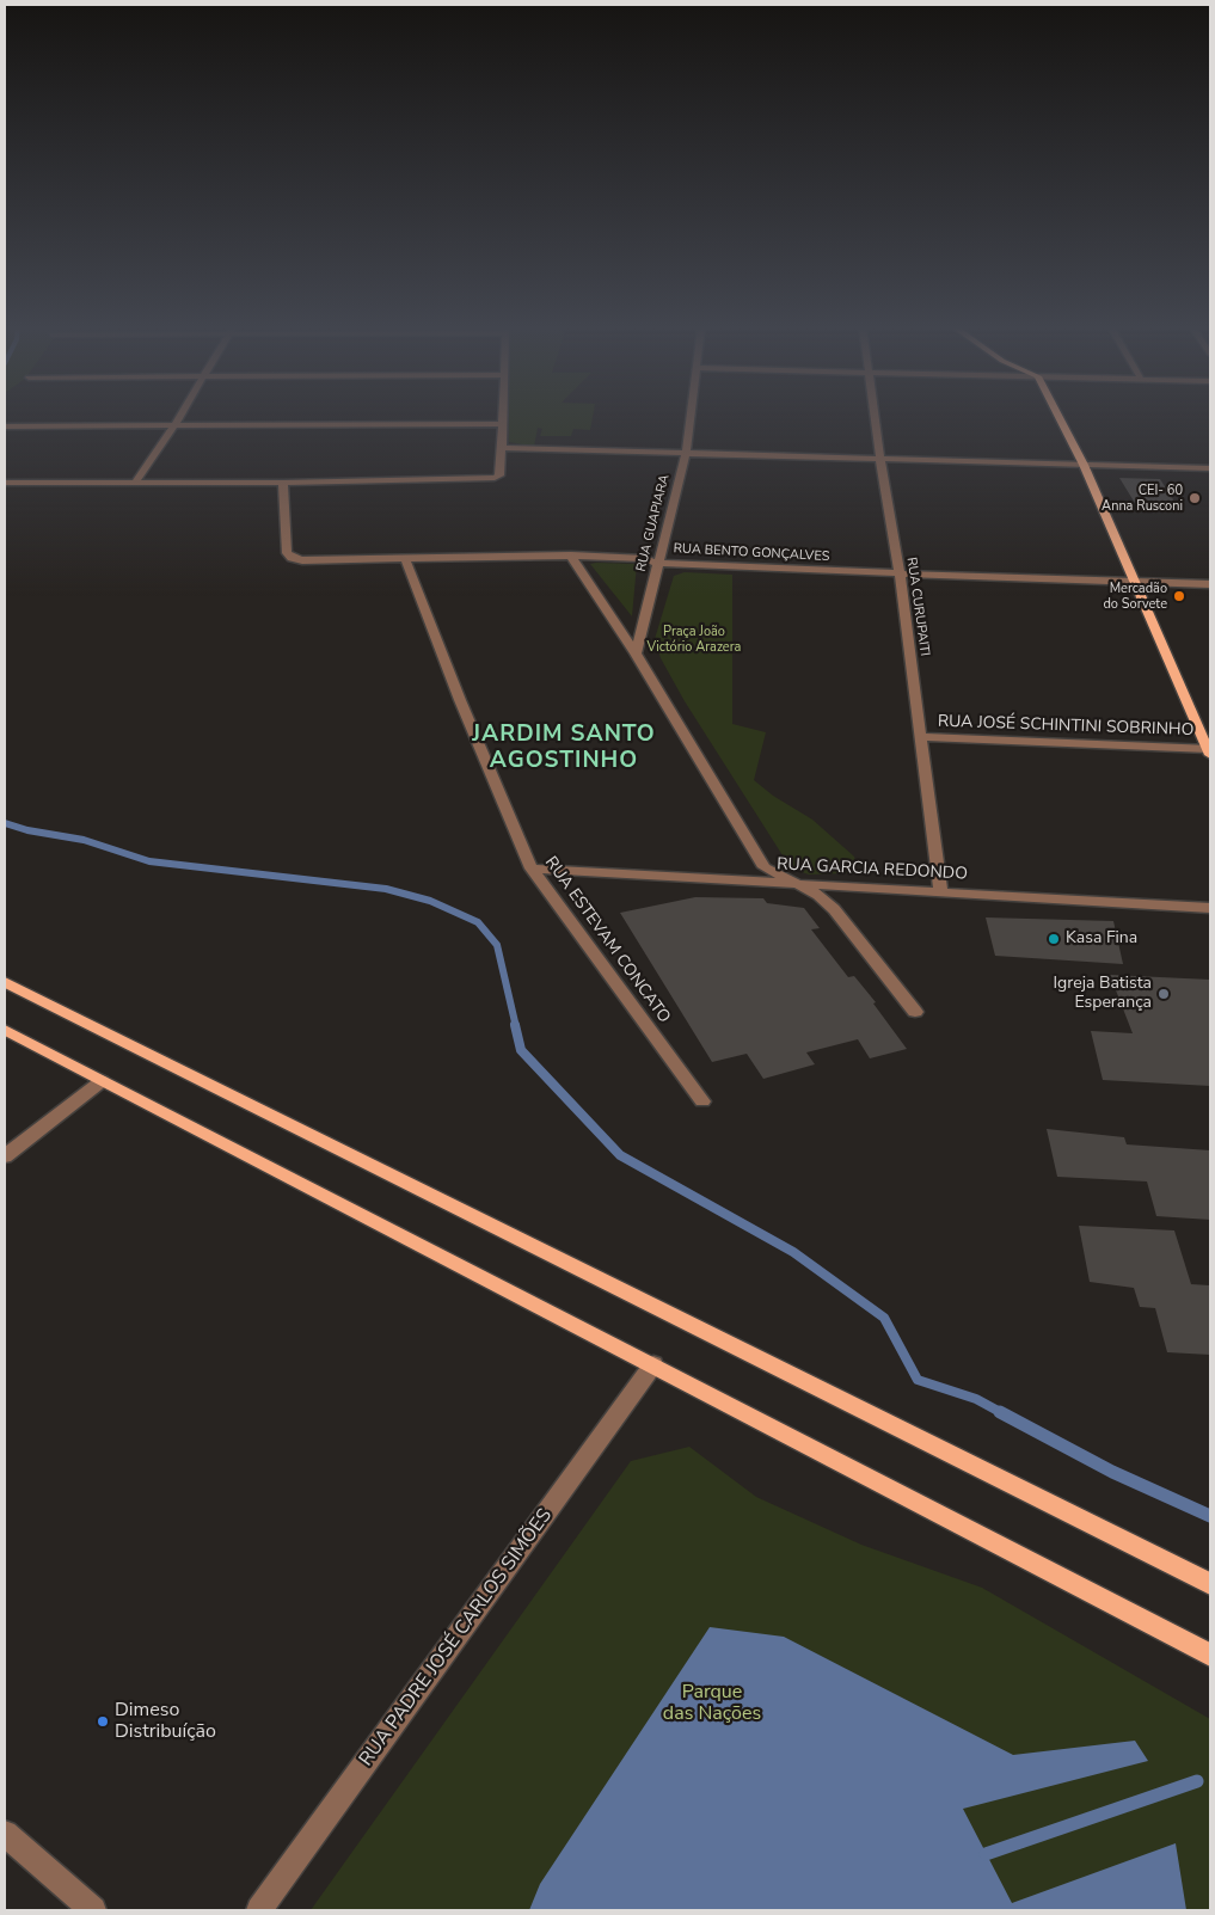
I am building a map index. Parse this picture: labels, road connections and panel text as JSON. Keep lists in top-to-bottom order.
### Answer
{
  "streets": {
    "street": [
      "RUA GUAPIARA",
      "RUA BENTO GONÇALVES",
      "RUA CURUPAITI",
      "RUA JOSÉ SCHINTINI SOBRINHO",
      "RUA GARCIA REDONDO",
      "RUA ESTEVAM CONCATO",
      "RUA PADRE JOSÉ CARLOS SIMÕES"
    ]
  },
  "crossings": [
    ["RUA GUAPIARA", "RUA BENTO GONÇALVES"],
    ["RUA BENTO GONÇALVES", "RUA CURUPAITI"],
    ["RUA BENTO GONÇALVES", "RUA ESTEVAM CONCATO"],
    ["RUA CURUPAITI", "RUA JOSÉ SCHINTINI SOBRINHO"],
    ["RUA CURUPAITI", "RUA GARCIA REDONDO"],
    ["RUA GARCIA REDONDO", "RUA ESTEVAM CONCATO"]
  ],
  "districts": ["JARDIM SANTO AGOSTINHO"],
  "parks": ["Praça João Victório Arazera", "Parque das Nações"],
  "places": [
    "CEI- 60 Anna Rusconi",
    "Mercadão do Sorvete",
    "Kasa Fina",
    "Igreja Batista Esperança",
    "Dimeso Distribuíção"
  ]
}
